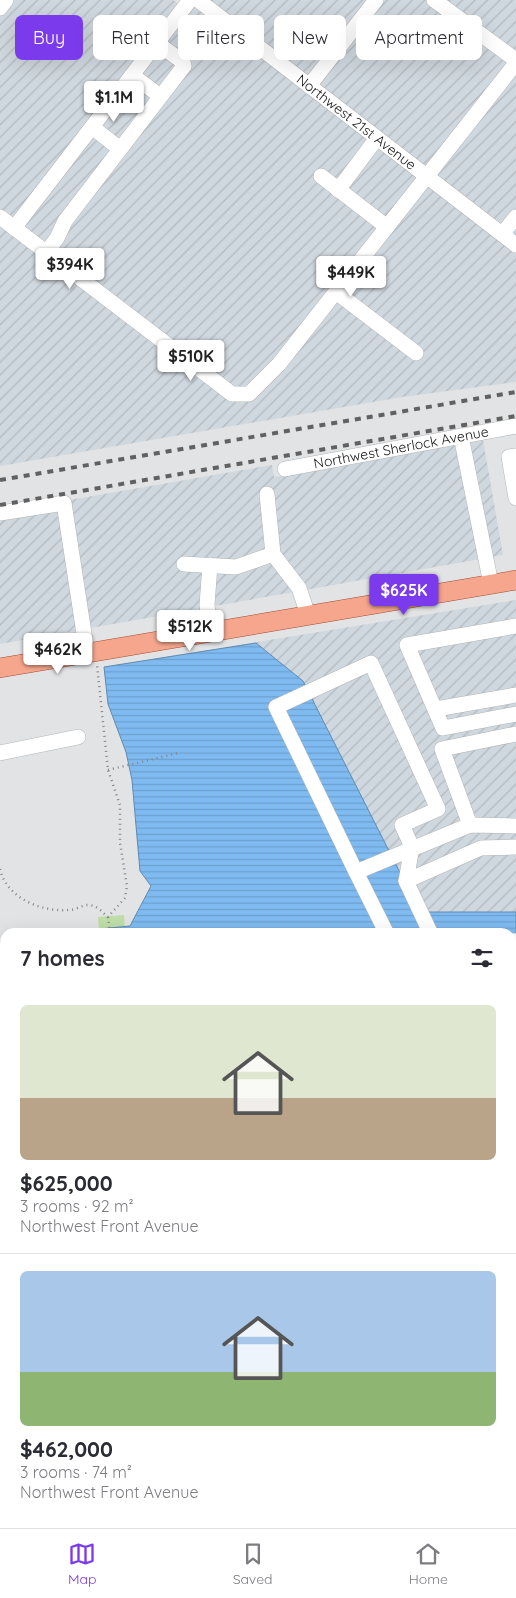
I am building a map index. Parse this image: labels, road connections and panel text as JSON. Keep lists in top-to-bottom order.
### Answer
{
  "streets": {
    "street": ["Northwest 21st Avenue", "Northwest Sherlock Avenue"]
  },
  "page": {
    "chip": [
      "Buy",
      "Rent",
      "Filters",
      "New",
      "Apartment"
    ],
    "price": [
      "$1.1M",
      "$394K",
      "$449K",
      "$510K",
      "$625K",
      "$512K",
      "$462K"
    ],
    "heading": "7 homes",
    "list": [
      {
        "name": "$625,000",
        "note": "3 rooms · 92 m² · Northwest Front Avenue"
      },
      {
        "name": "$462,000",
        "note": "3 rooms · 74 m² · Northwest Front Avenue"
      }
    ],
    "tabs": ["Map", "Saved", "Home"]
  }
}
